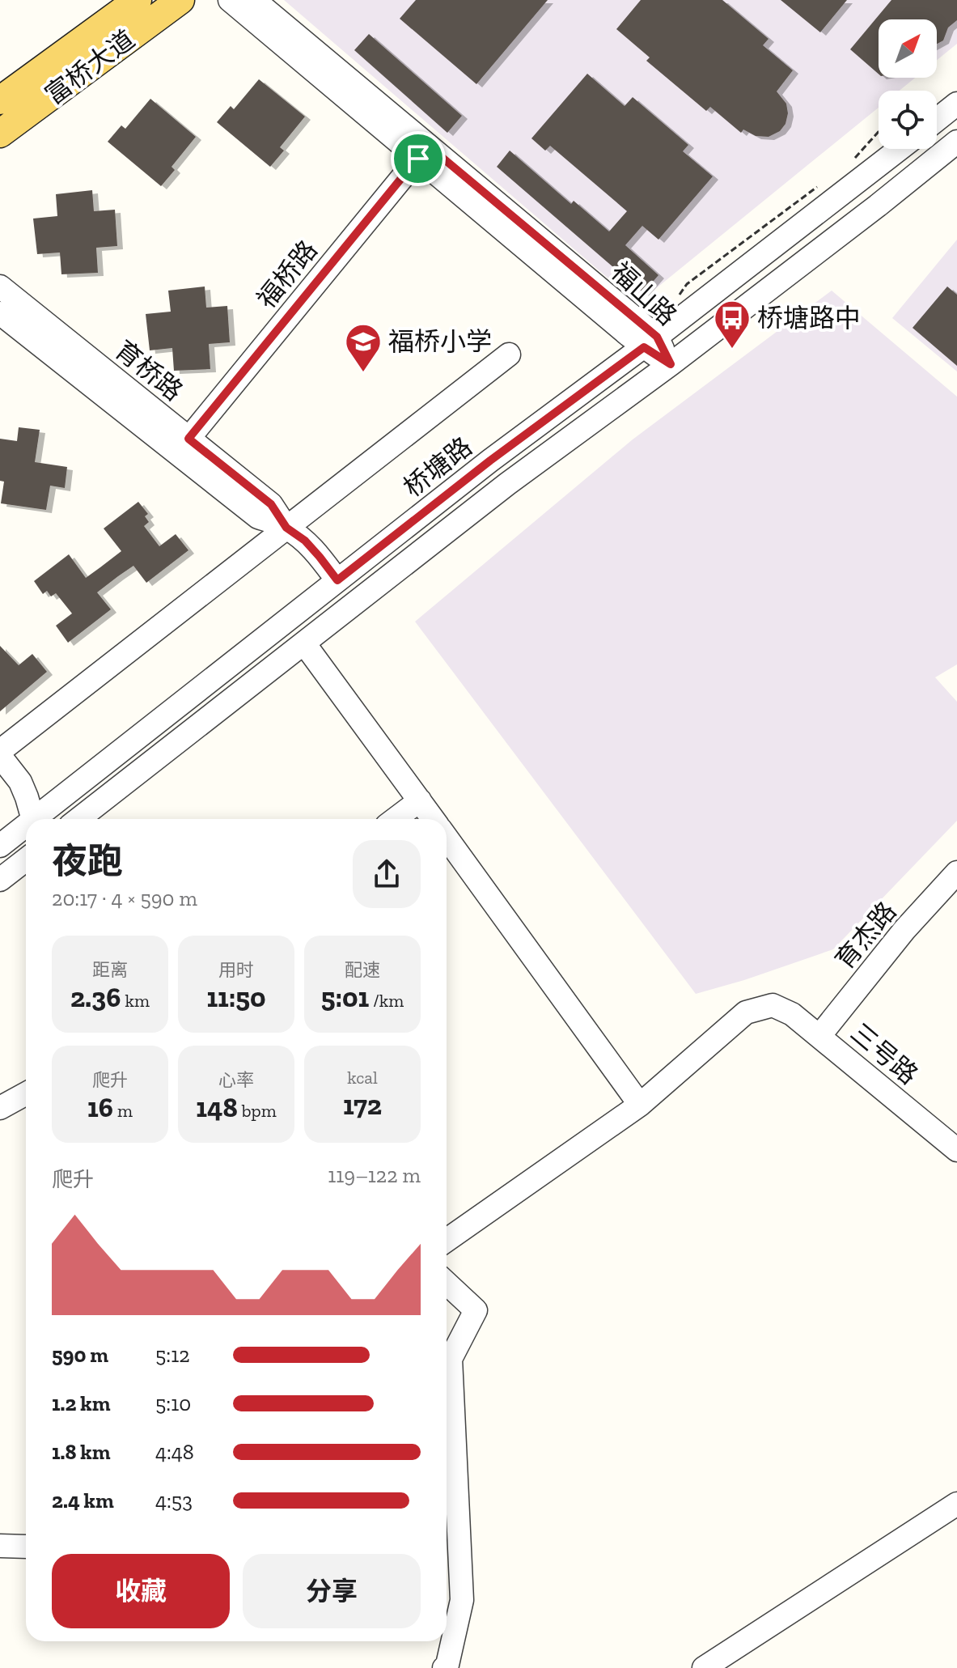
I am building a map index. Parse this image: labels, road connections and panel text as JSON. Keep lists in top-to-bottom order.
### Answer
{
  "streets": {
    "main road": ["富桥大道"],
    "street": [
      "福桥路",
      "福山路",
      "育桥路",
      "桥塘路",
      "育杰路",
      "三号路"
    ]
  },
  "crossings": [
    ["福桥路", "福山路"],
    ["福桥路", "育桥路"],
    ["福山路", "桥塘路"],
    ["育桥路", "桥塘路"],
    ["育杰路", "三号路"]
  ],
  "places": {
    "bus stop": ["桥塘路中"],
    "school or university": ["福桥小学"]
  },
  "north": "top right",
  "page": {
    "heading": ["夜跑", "20:17 · 4 × 590 m"],
    "stats": [
      ["距离", "2.36 km"],
      ["用时", "11:50"],
      ["配速", "5:01 /km"],
      ["爬升", "16 m"],
      ["心率", "148 bpm"],
      ["kcal", "172"]
    ],
    "chart": ["爬升", "119–122 m"],
    "list": [
      {
        "name": "590 m",
        "note": "5:12"
      },
      {
        "name": "1.2 km",
        "note": "5:10"
      },
      {
        "name": "1.8 km",
        "note": "4:48"
      },
      {
        "name": "2.4 km",
        "note": "4:53"
      }
    ],
    "buttons": ["收藏", "分享"]
  }
}
